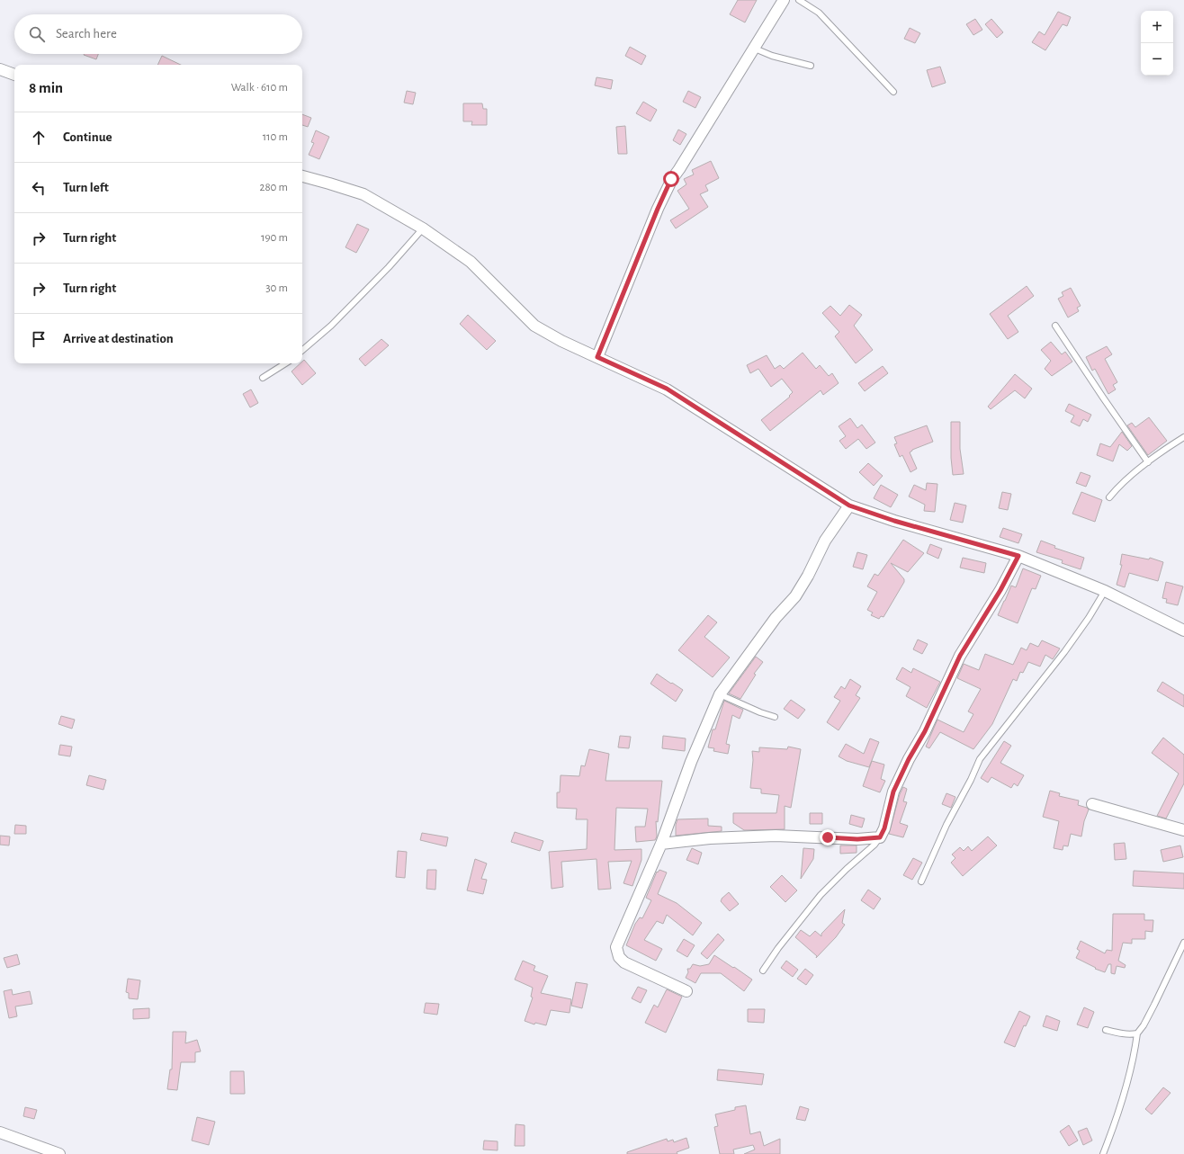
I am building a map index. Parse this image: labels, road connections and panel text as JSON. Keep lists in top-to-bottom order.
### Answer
{
  "page": {
    "map_buttons": ["+", "−"],
    "search": "Search here",
    "heading": ["8 min", "Walk · 610 m"],
    "list": [
      ["Continue", "110 m"],
      ["Turn left", "280 m"],
      ["Turn right", "190 m"],
      ["Turn right", "30 m"],
      "Arrive at destination"
    ]
  }
}
